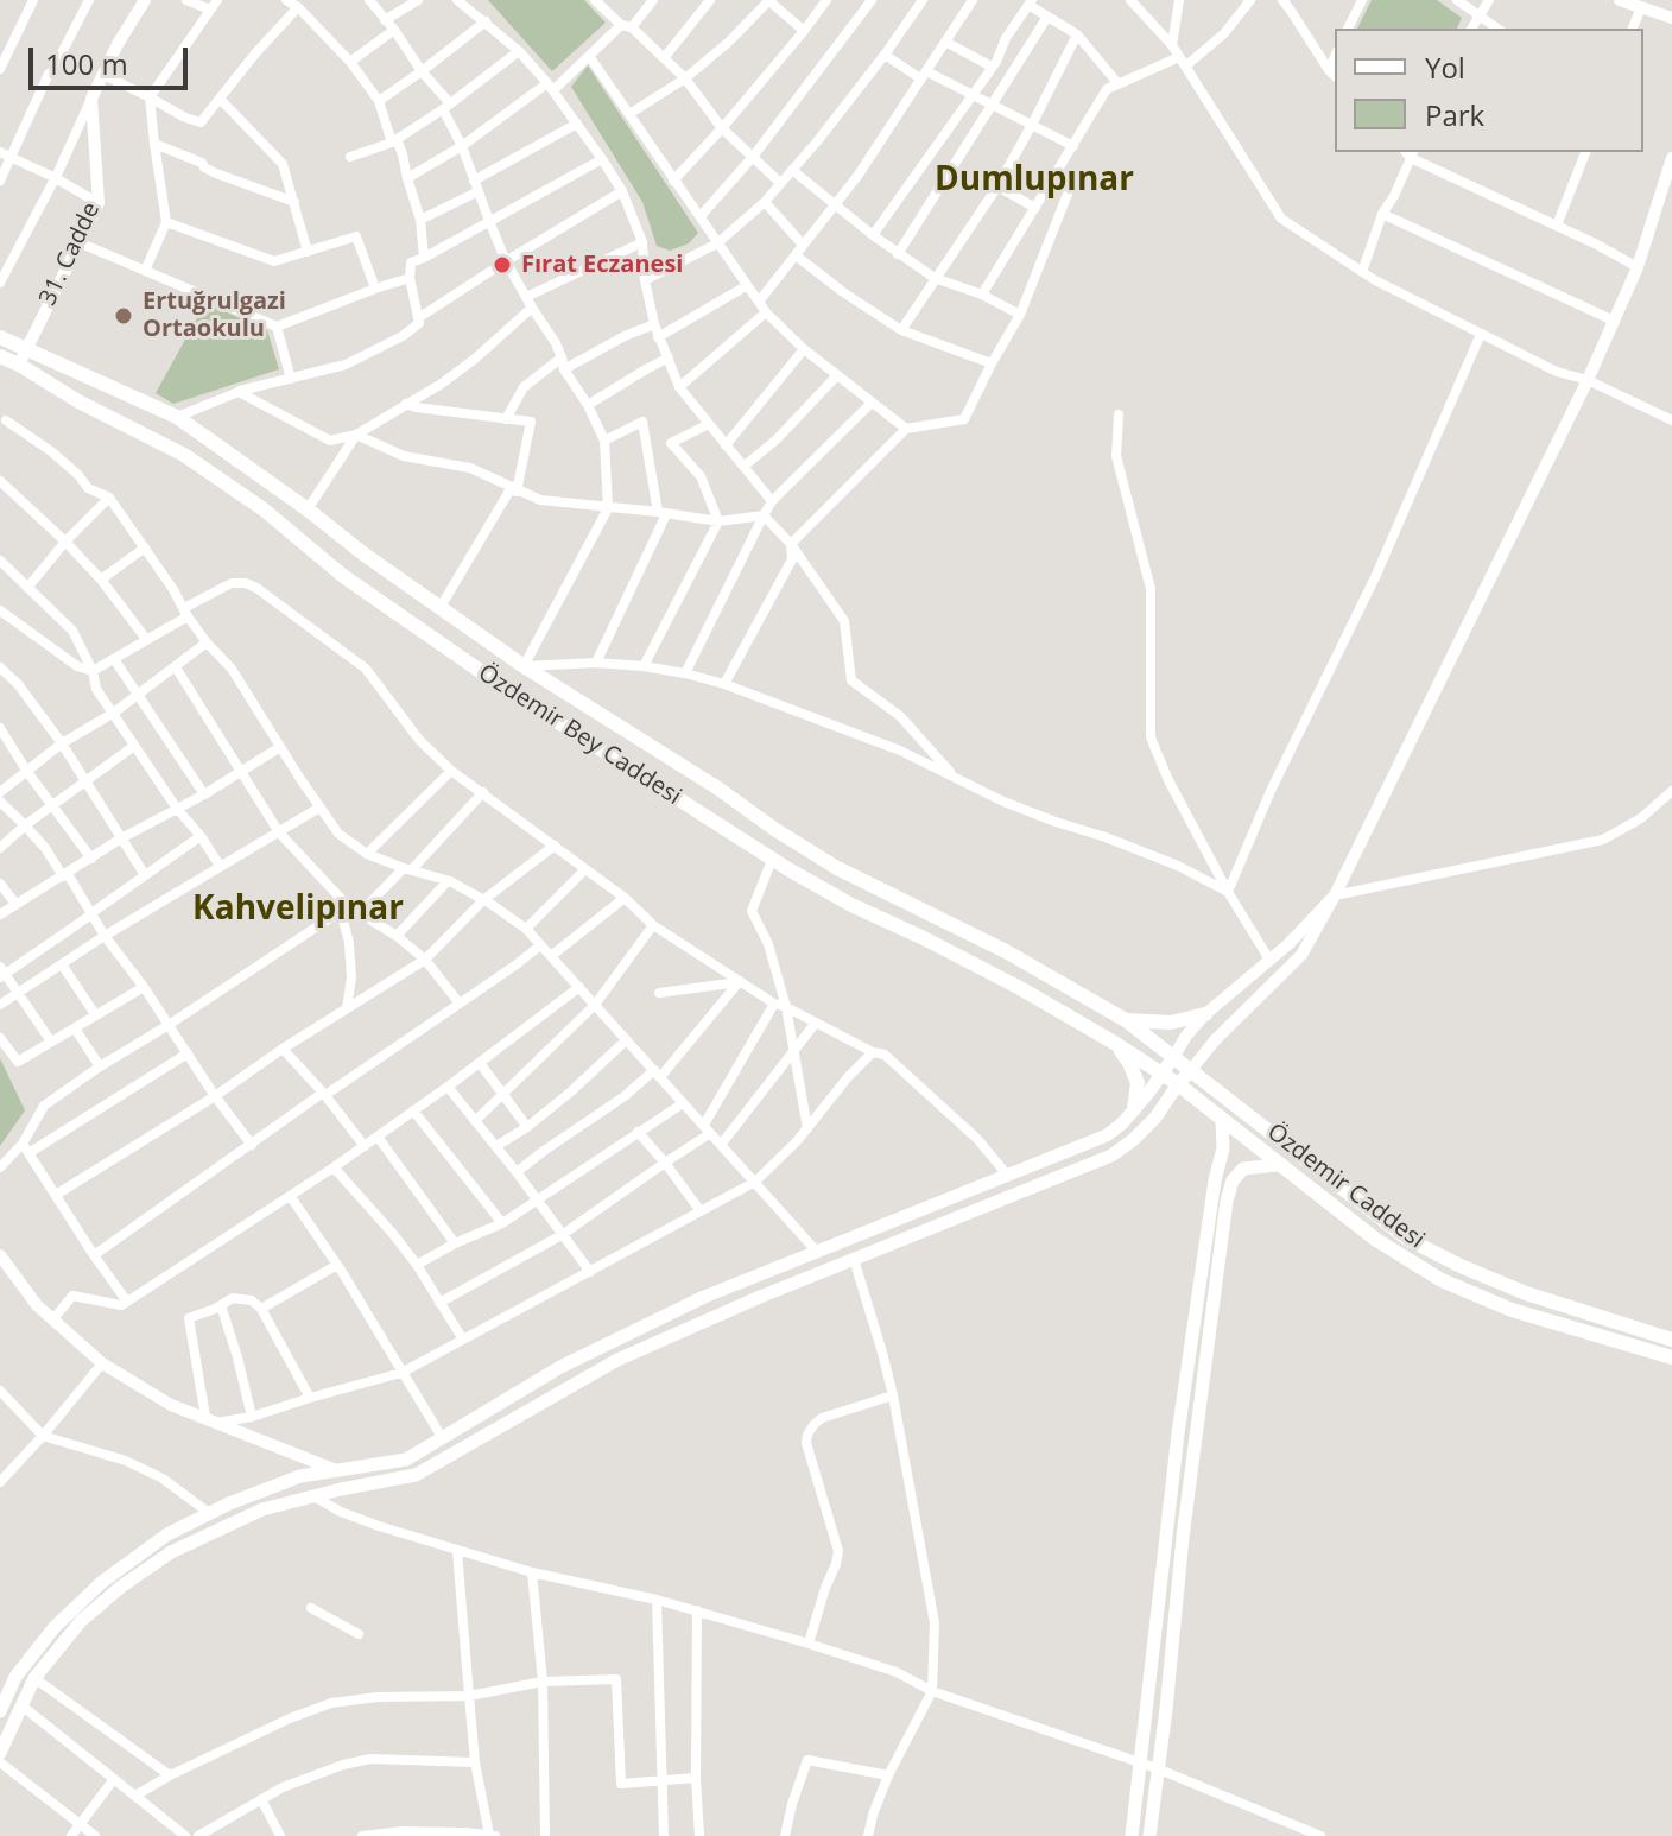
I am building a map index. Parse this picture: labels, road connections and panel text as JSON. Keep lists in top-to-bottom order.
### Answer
{
  "streets": {
    "main road": ["Özdemir Bey Caddesi", "Özdemir Caddesi"],
    "street": ["31. Cadde"]
  },
  "crossings": [
    ["31. Cadde", "Özdemir Bey Caddesi"],
    ["31. Cadde", "Özdemir Caddesi"],
    ["Özdemir Bey Caddesi", "Özdemir Caddesi"]
  ],
  "districts": ["Dumlupınar", "Kahvelipınar"],
  "places": ["Fırat Eczanesi", "Ertuğrulgazi Ortaokulu"],
  "legend": ["Yol", "Park"],
  "scale_bar": "100 m"
}
